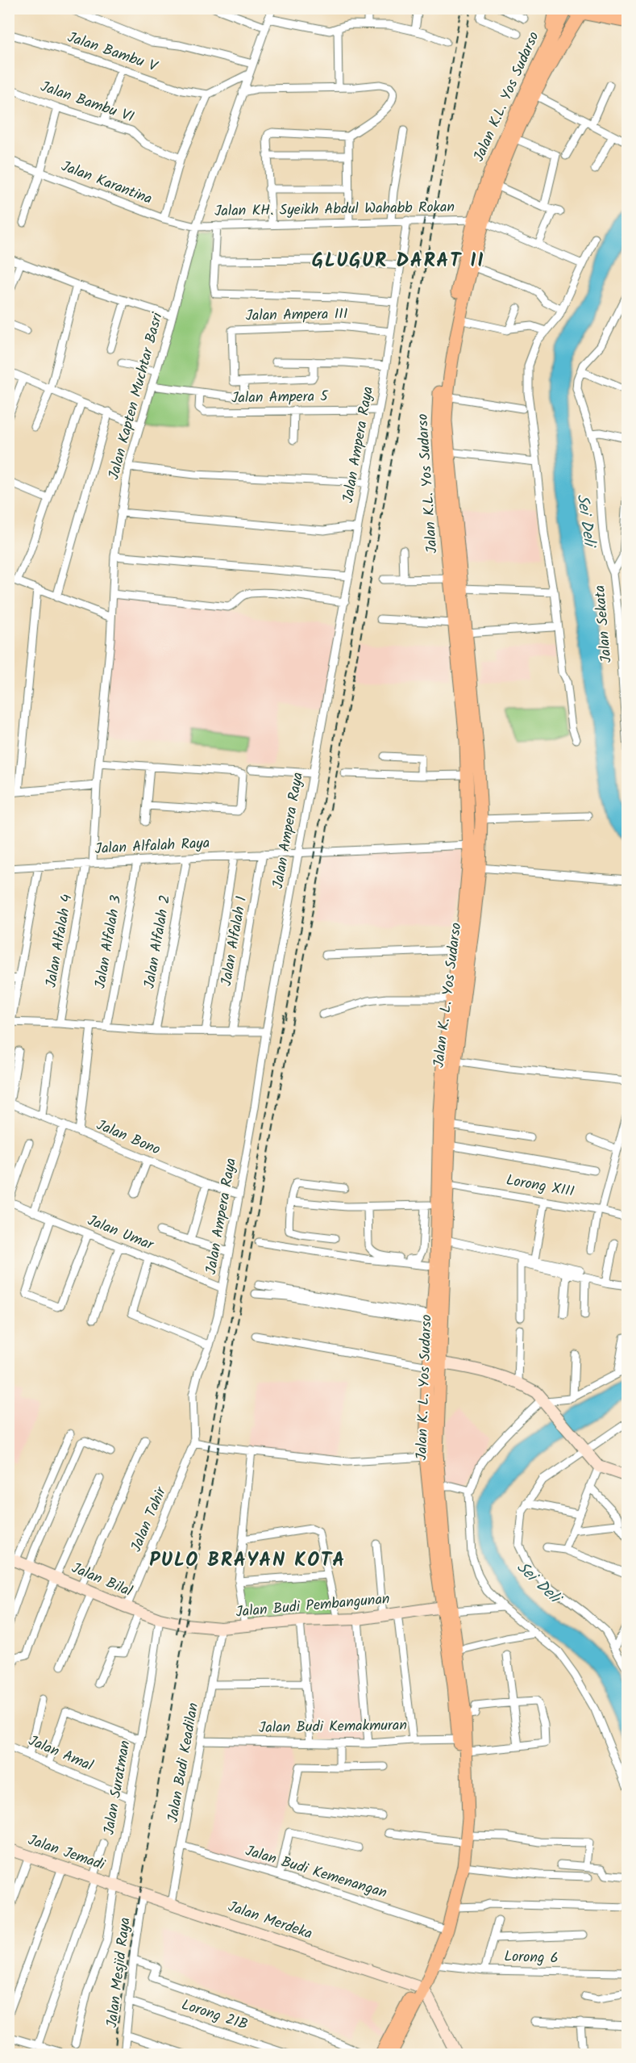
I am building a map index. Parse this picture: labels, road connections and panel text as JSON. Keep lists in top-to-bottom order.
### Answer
{
  "streets": {
    "main road": ["Jalan K.L. Yos Sudarso", "Jalan K. L. Yos Sudarso"],
    "street": [
      "Jalan Bambu V",
      "Jalan Bambu VI",
      "Jalan Karantina",
      "Jalan KH. Syeikh Abdul Wahabb Rokan",
      "Jalan Ampera III",
      "Jalan Kapten Muchtar Basri",
      "Jalan Ampera 5",
      "Jalan Ampera Raya",
      "Jalan Sekata",
      "Jalan Alfalah Raya",
      "Jalan Alfalah 4",
      "Jalan Alfalah 1",
      "Jalan Alfalah 3",
      "Jalan Alfalah 2",
      "Jalan Bono",
      "Lorong XIII",
      "Jalan Umar",
      "Jalan Tahir",
      "Jalan Bilal",
      "Jalan Budi Pembangunan",
      "Jalan Budi Kemakmuran",
      "Jalan Amal",
      "Jalan Budi Keadilan",
      "Jalan Suratman",
      "Jalan Jemadi",
      "Jalan Budi Kemenangan",
      "Jalan Merdeka",
      "Lorong 6",
      "Jalan Mesjid Raya",
      "Lorong 21B"
    ]
  },
  "crossings": [
    ["Jalan K.L. Yos Sudarso", "Jalan KH. Syeikh Abdul Wahabb Rokan"],
    ["Jalan K.L. Yos Sudarso", "Jalan K. L. Yos Sudarso"],
    ["Jalan Karantina", "Jalan KH. Syeikh Abdul Wahabb Rokan"],
    ["Jalan Karantina", "Jalan Kapten Muchtar Basri"],
    ["Jalan KH. Syeikh Abdul Wahabb Rokan", "Jalan Kapten Muchtar Basri"],
    ["Jalan KH. Syeikh Abdul Wahabb Rokan", "Jalan Ampera Raya"],
    ["Jalan Ampera III", "Jalan Ampera Raya"],
    ["Jalan Kapten Muchtar Basri", "Jalan Alfalah Raya"],
    ["Jalan Kapten Muchtar Basri", "Jalan Alfalah 4"],
    ["Jalan Ampera 5", "Jalan Ampera Raya"],
    ["Jalan Ampera Raya", "Jalan Alfalah Raya"],
    ["Jalan Ampera Raya", "Jalan Bono"],
    ["Jalan Ampera Raya", "Jalan Umar"],
    ["Jalan Ampera Raya", "Jalan Tahir"],
    ["Jalan Alfalah Raya", "Jalan Alfalah 4"],
    ["Jalan Alfalah Raya", "Jalan Alfalah 1"],
    ["Jalan Alfalah Raya", "Jalan Alfalah 3"],
    ["Jalan Alfalah Raya", "Jalan Alfalah 2"],
    ["Jalan Alfalah Raya", "Jalan K. L. Yos Sudarso"],
    ["Jalan K. L. Yos Sudarso", "Lorong XIII"],
    ["Jalan K. L. Yos Sudarso", "Jalan Budi Pembangunan"],
    ["Jalan K. L. Yos Sudarso", "Jalan Budi Kemakmuran"],
    ["Jalan K. L. Yos Sudarso", "Jalan Budi Kemenangan"],
    ["Jalan K. L. Yos Sudarso", "Jalan Merdeka"],
    ["Jalan K. L. Yos Sudarso", "Lorong 6"],
    ["Jalan Tahir", "Jalan Bilal"],
    ["Jalan Bilal", "Jalan Budi Pembangunan"],
    ["Jalan Bilal", "Jalan Suratman"],
    ["Jalan Budi Pembangunan", "Jalan Budi Keadilan"],
    ["Jalan Budi Kemakmuran", "Jalan Budi Keadilan"],
    ["Jalan Amal", "Jalan Suratman"],
    ["Jalan Budi Keadilan", "Jalan Budi Kemenangan"],
    ["Jalan Budi Keadilan", "Jalan Merdeka"],
    ["Jalan Suratman", "Jalan Jemadi"],
    ["Jalan Suratman", "Jalan Merdeka"],
    ["Jalan Jemadi", "Jalan Merdeka"],
    ["Jalan Merdeka", "Jalan Mesjid Raya"],
    ["Jalan Mesjid Raya", "Lorong 21B"]
  ],
  "districts": ["GLUGUR DARAT II", "PULO BRAYAN KOTA"],
  "water": ["Sei Deli"]
}
